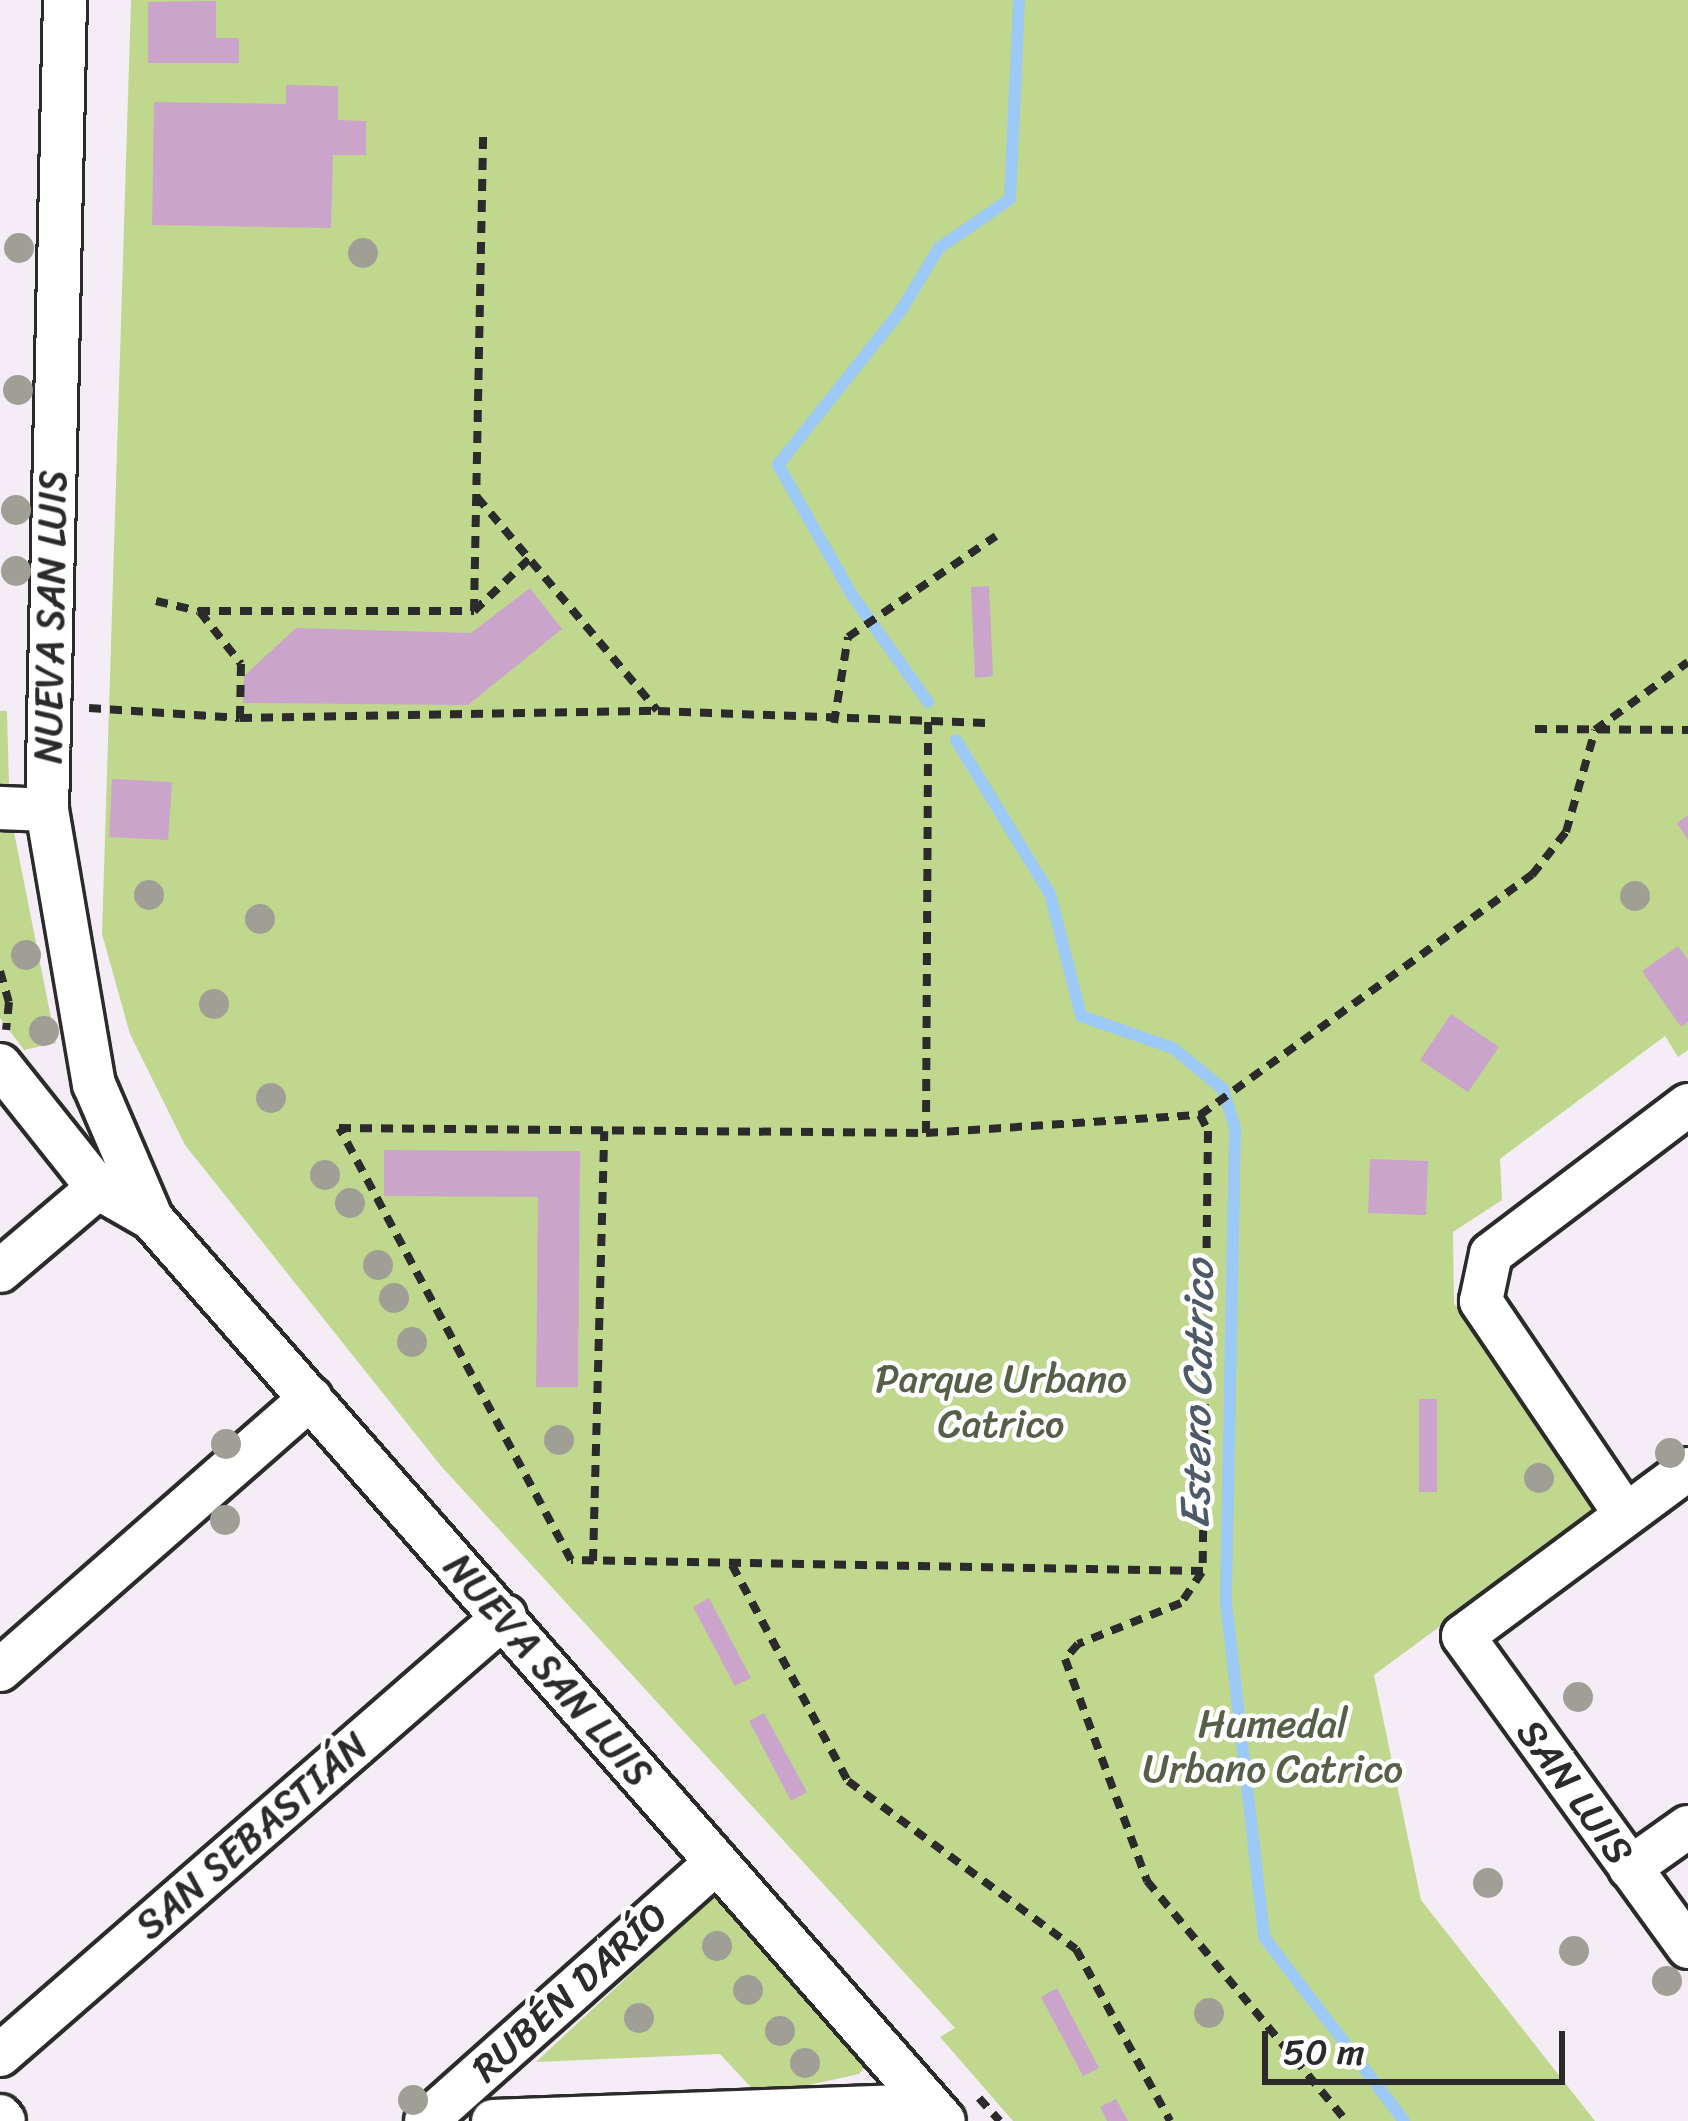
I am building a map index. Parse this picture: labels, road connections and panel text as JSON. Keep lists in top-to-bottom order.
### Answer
{
  "streets": {
    "street": [
      "NUEVA SAN LUIS",
      "SAN LUIS",
      "SAN SEBASTIÁN",
      "RUBÉN DARÍO"
    ]
  },
  "crossings": [
    ["NUEVA SAN LUIS", "SAN SEBASTIÁN"],
    ["NUEVA SAN LUIS", "RUBÉN DARÍO"]
  ],
  "water": ["Estero Catrico"],
  "parks": ["Parque Urbano Catrico", "Humedal Urbano Catrico"],
  "scale_bar": "50 m"
}
